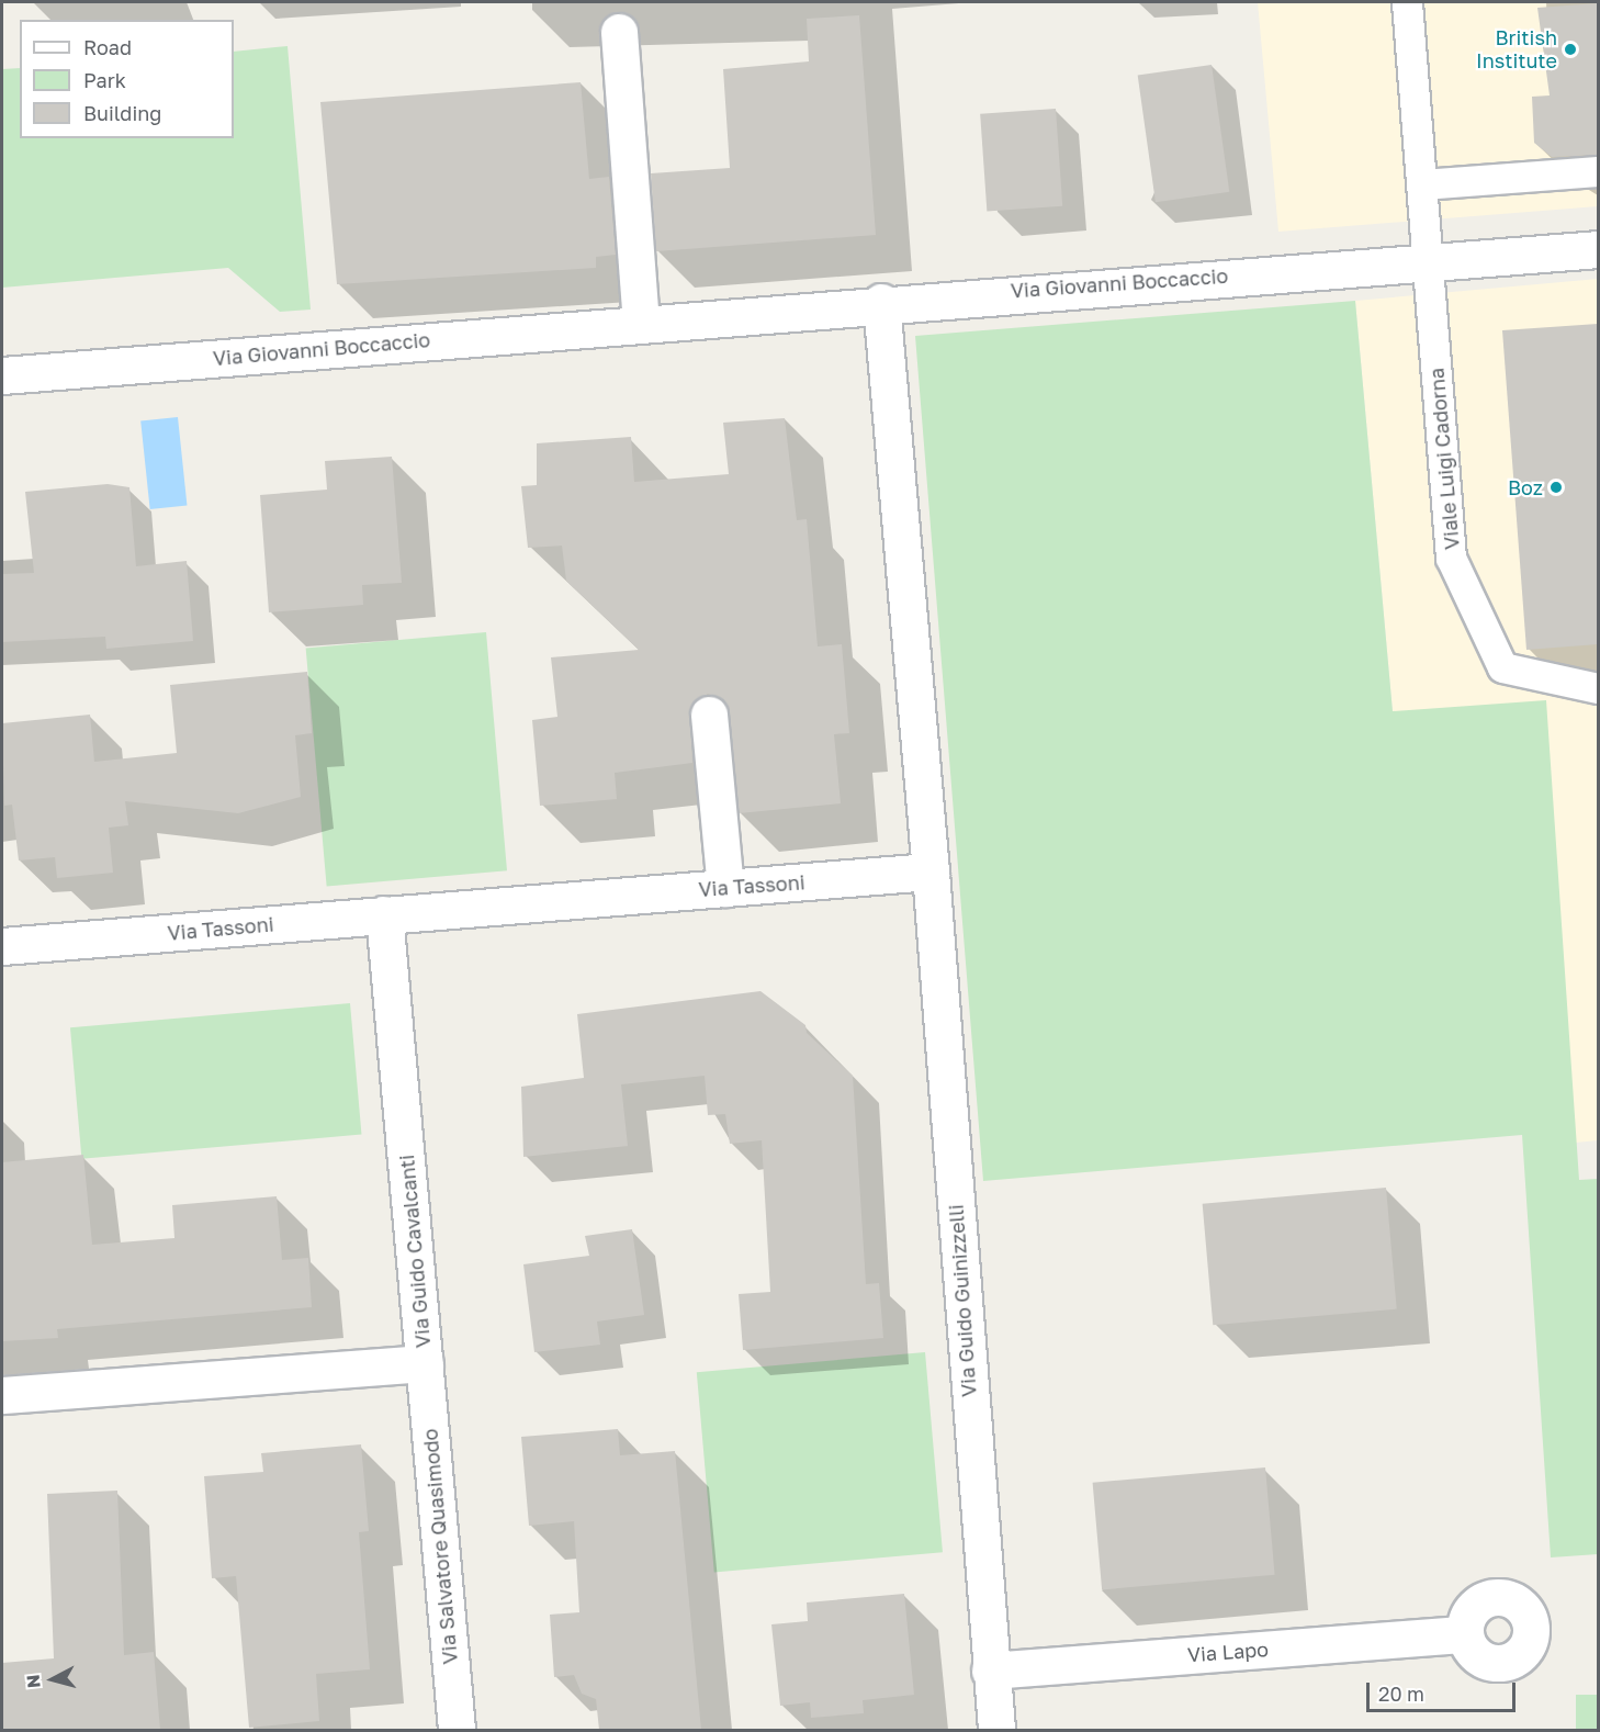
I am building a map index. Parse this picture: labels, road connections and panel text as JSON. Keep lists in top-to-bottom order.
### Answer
{
  "streets": {
    "street": [
      "Via Giovanni Boccaccio",
      "Via Tassoni",
      "Via Guido Cavalcanti",
      "Via Guido Guinizzelli",
      "Via Salvatore Quasimodo",
      "Via Lapo"
    ],
    "lane": ["Viale Luigi Cadorna"]
  },
  "crossings": [
    ["Via Giovanni Boccaccio", "Viale Luigi Cadorna"],
    ["Via Tassoni", "Via Guido Cavalcanti"],
    ["Via Tassoni", "Via Guido Guinizzelli"],
    ["Via Guido Cavalcanti", "Via Salvatore Quasimodo"],
    ["Via Guido Guinizzelli", "Via Lapo"]
  ],
  "places": ["British Institute", "Boz"],
  "legend": ["Road", "Park", "Building"],
  "scale_bar": "20 m",
  "north": "left"
}
